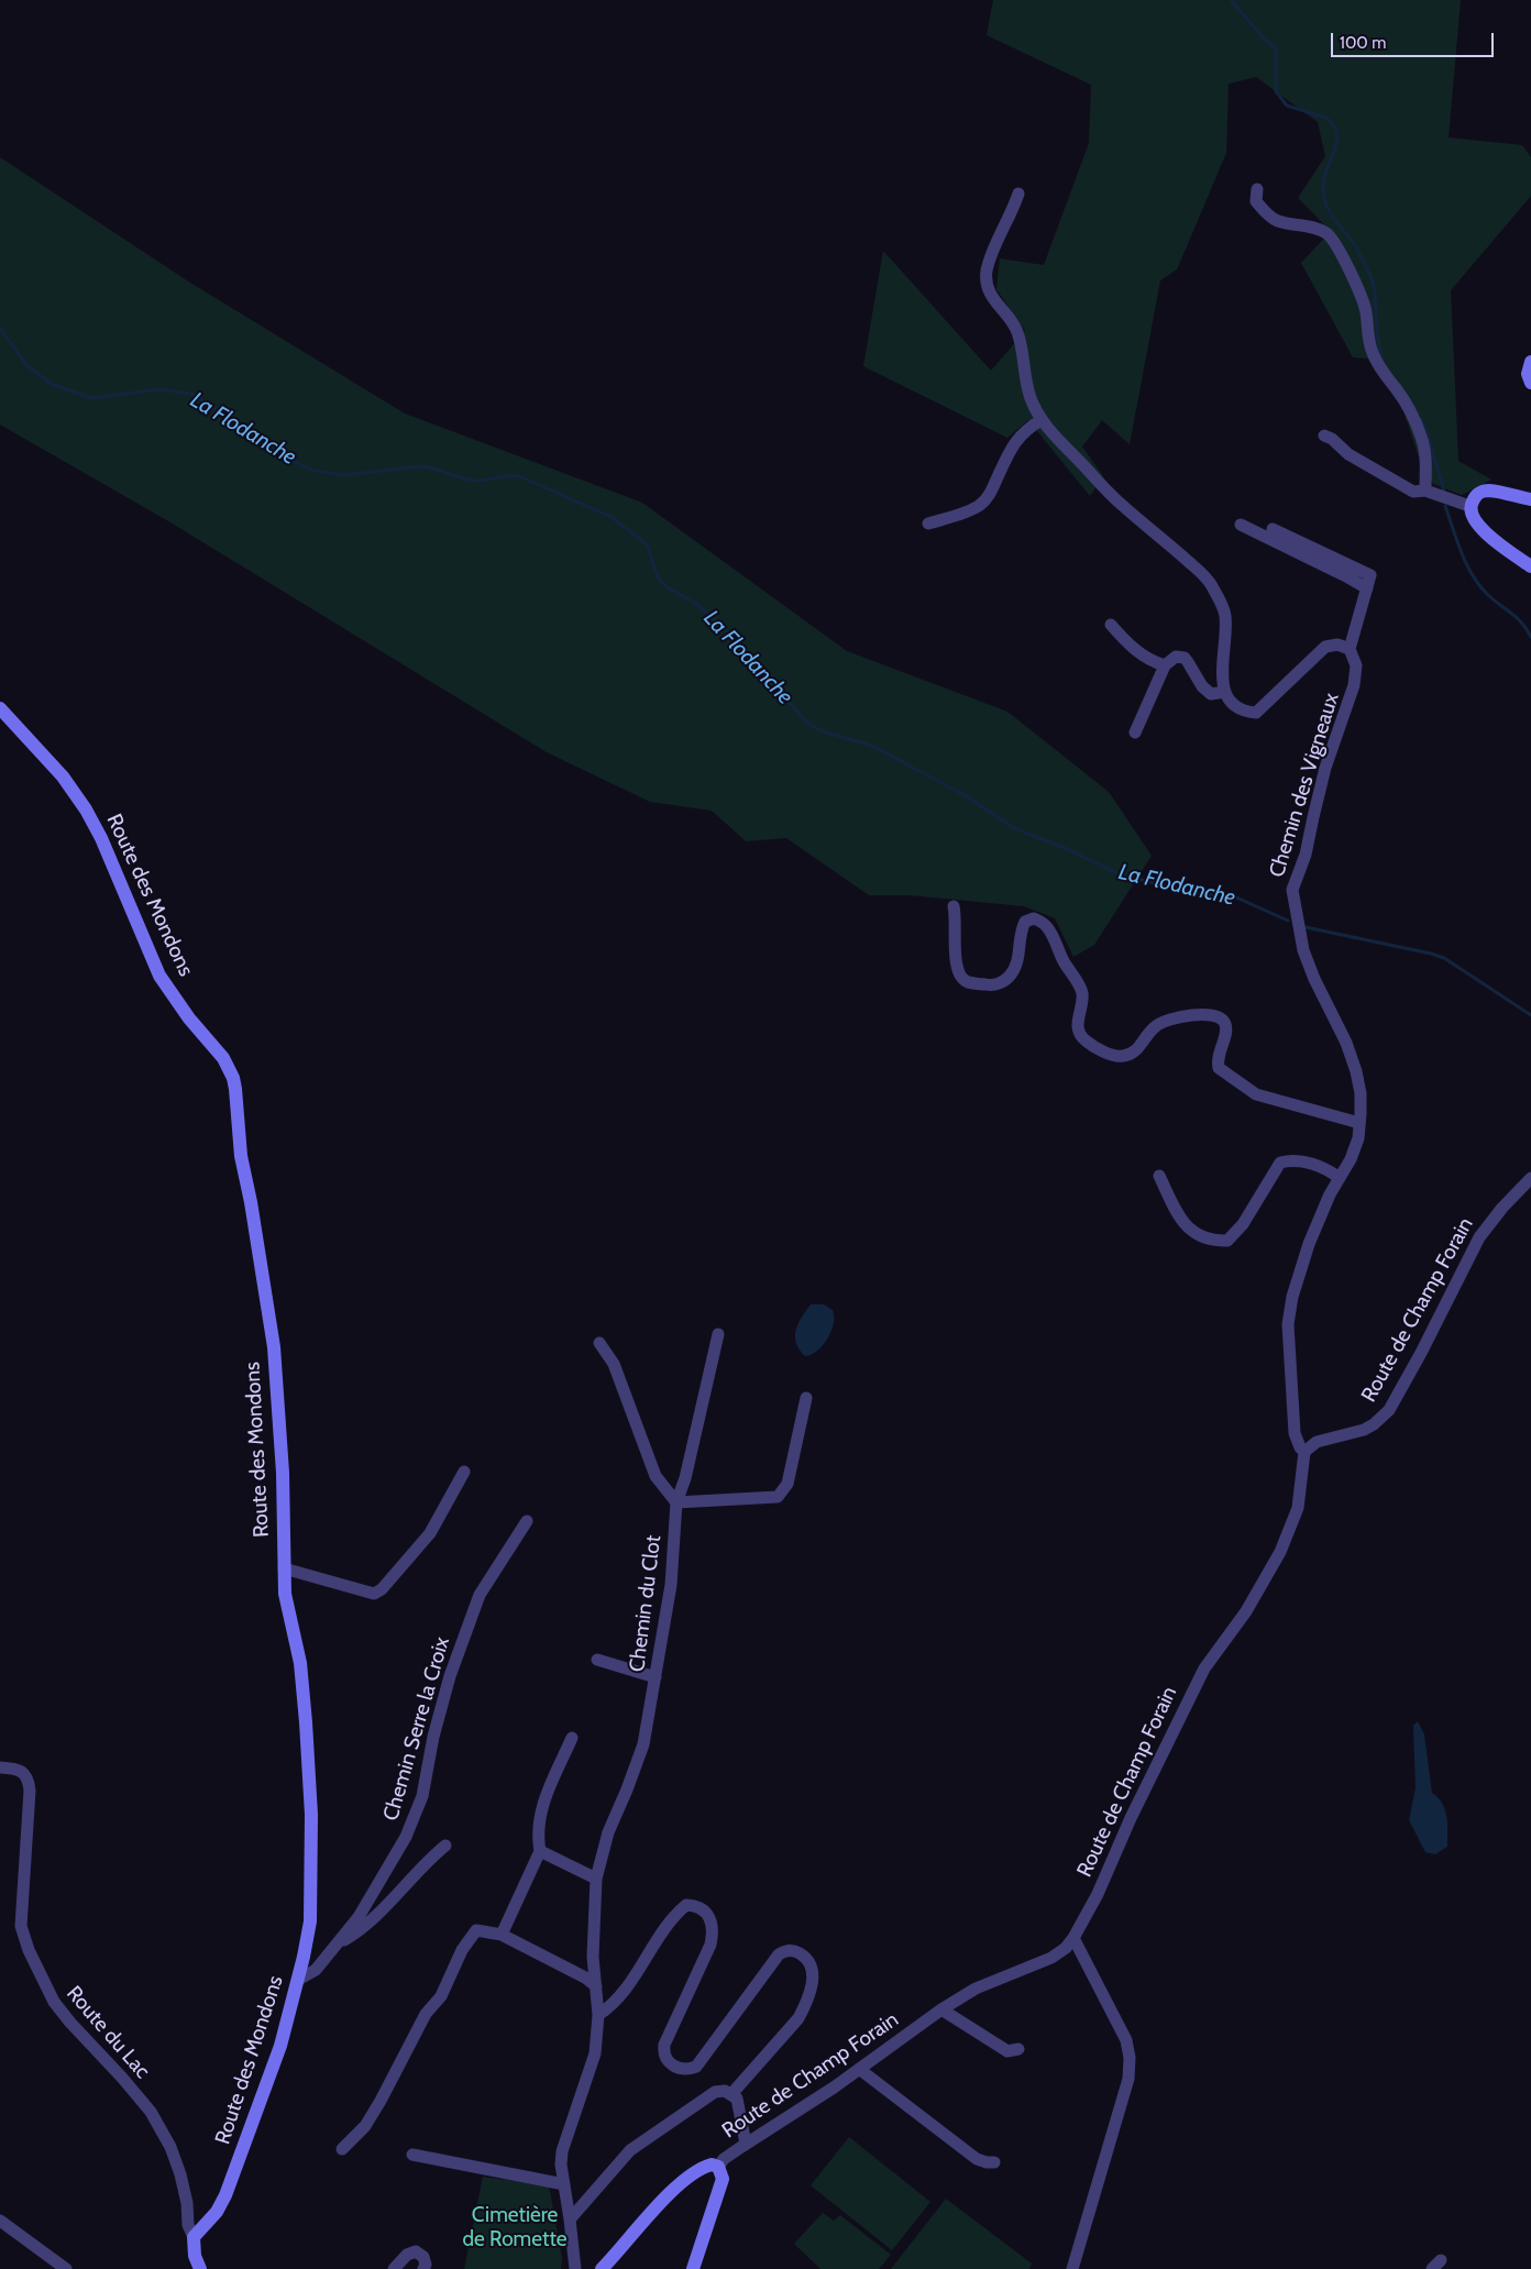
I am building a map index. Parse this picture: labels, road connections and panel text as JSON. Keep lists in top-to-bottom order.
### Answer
{
  "streets": {
    "street": [
      "Chemin des Vigneaux",
      "Route des Mondons",
      "Route de Champ Forain",
      "Chemin du Clot",
      "Chemin Serre la Croix",
      "Route du Lac"
    ]
  },
  "crossings": [
    ["Chemin des Vigneaux", "Route de Champ Forain"],
    ["Route des Mondons", "Chemin Serre la Croix"],
    ["Route des Mondons", "Route du Lac"]
  ],
  "water": ["La Flodanche"],
  "parks": ["Cimetière de Romette"],
  "scale_bar": "100 m"
}
